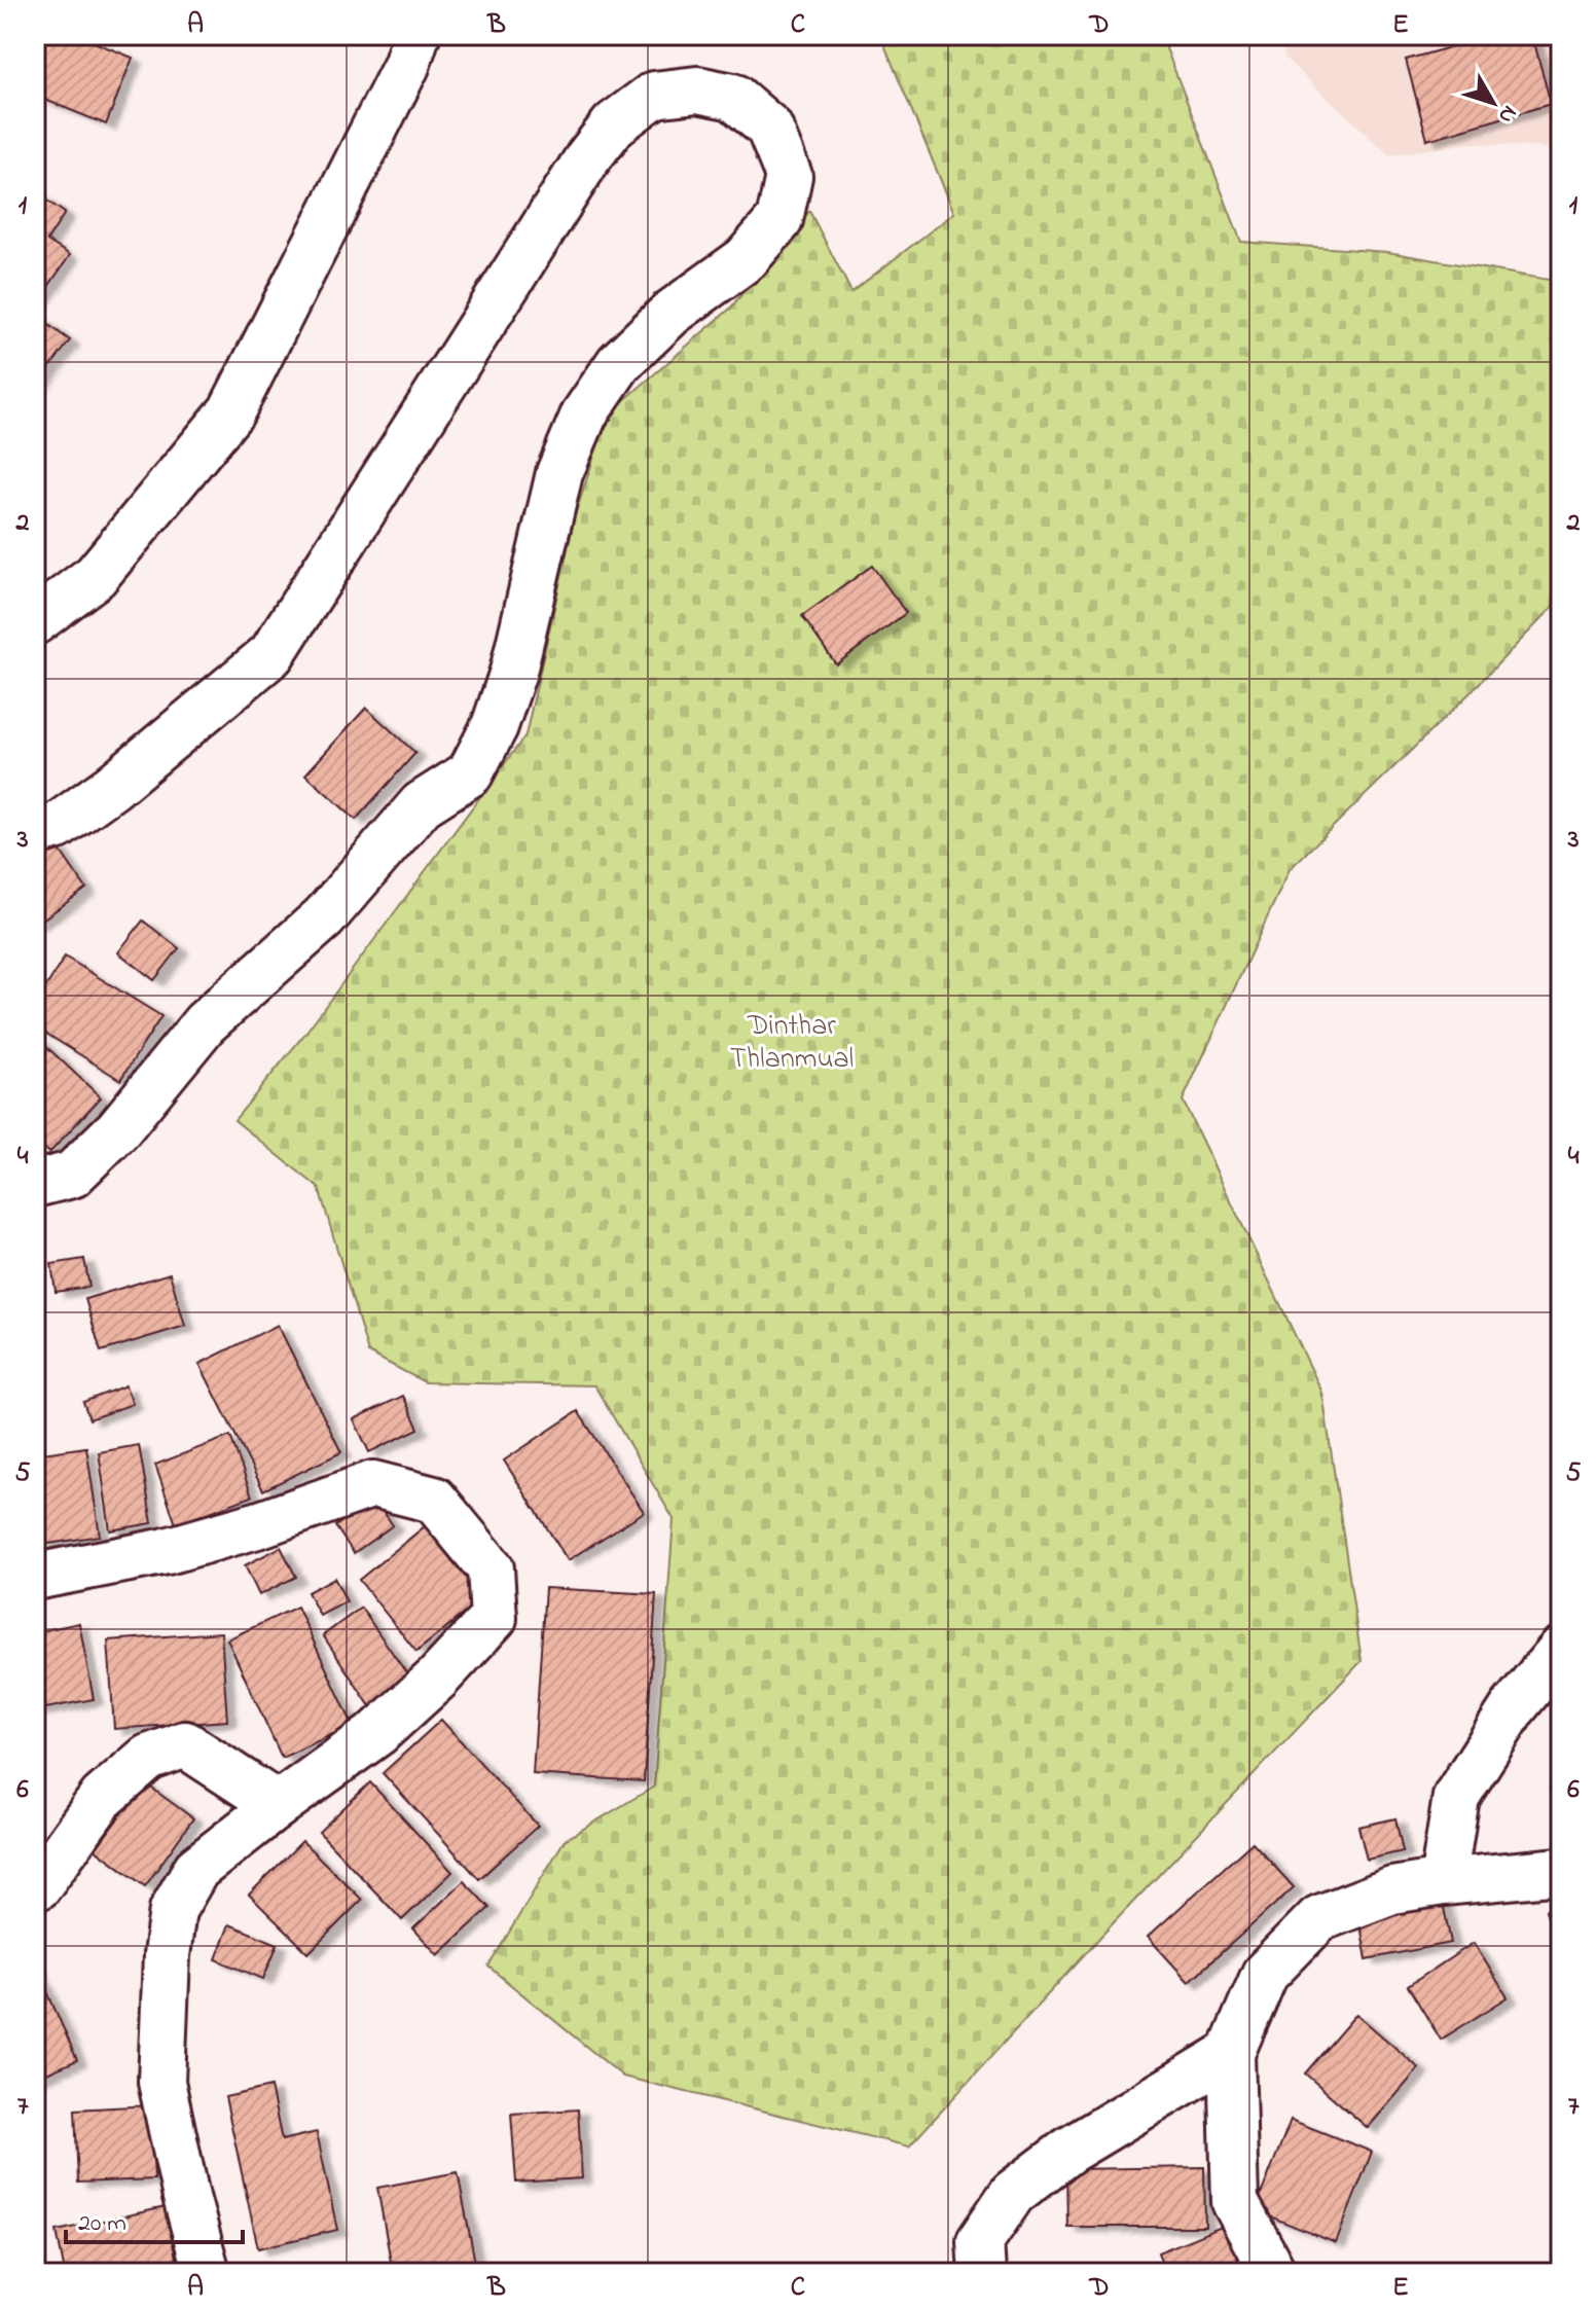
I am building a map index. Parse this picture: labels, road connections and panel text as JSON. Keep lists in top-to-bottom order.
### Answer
{
  "parks": ["Dinthar Thlanmual"],
  "scale_bar": "20 m",
  "north": "bottom right",
  "grid": {
    "columns": [
      "A",
      "B",
      "C",
      "D",
      "E"
    ],
    "rows": [
      "1",
      "2",
      "3",
      "4",
      "5",
      "6",
      "7"
    ]
  }
}
